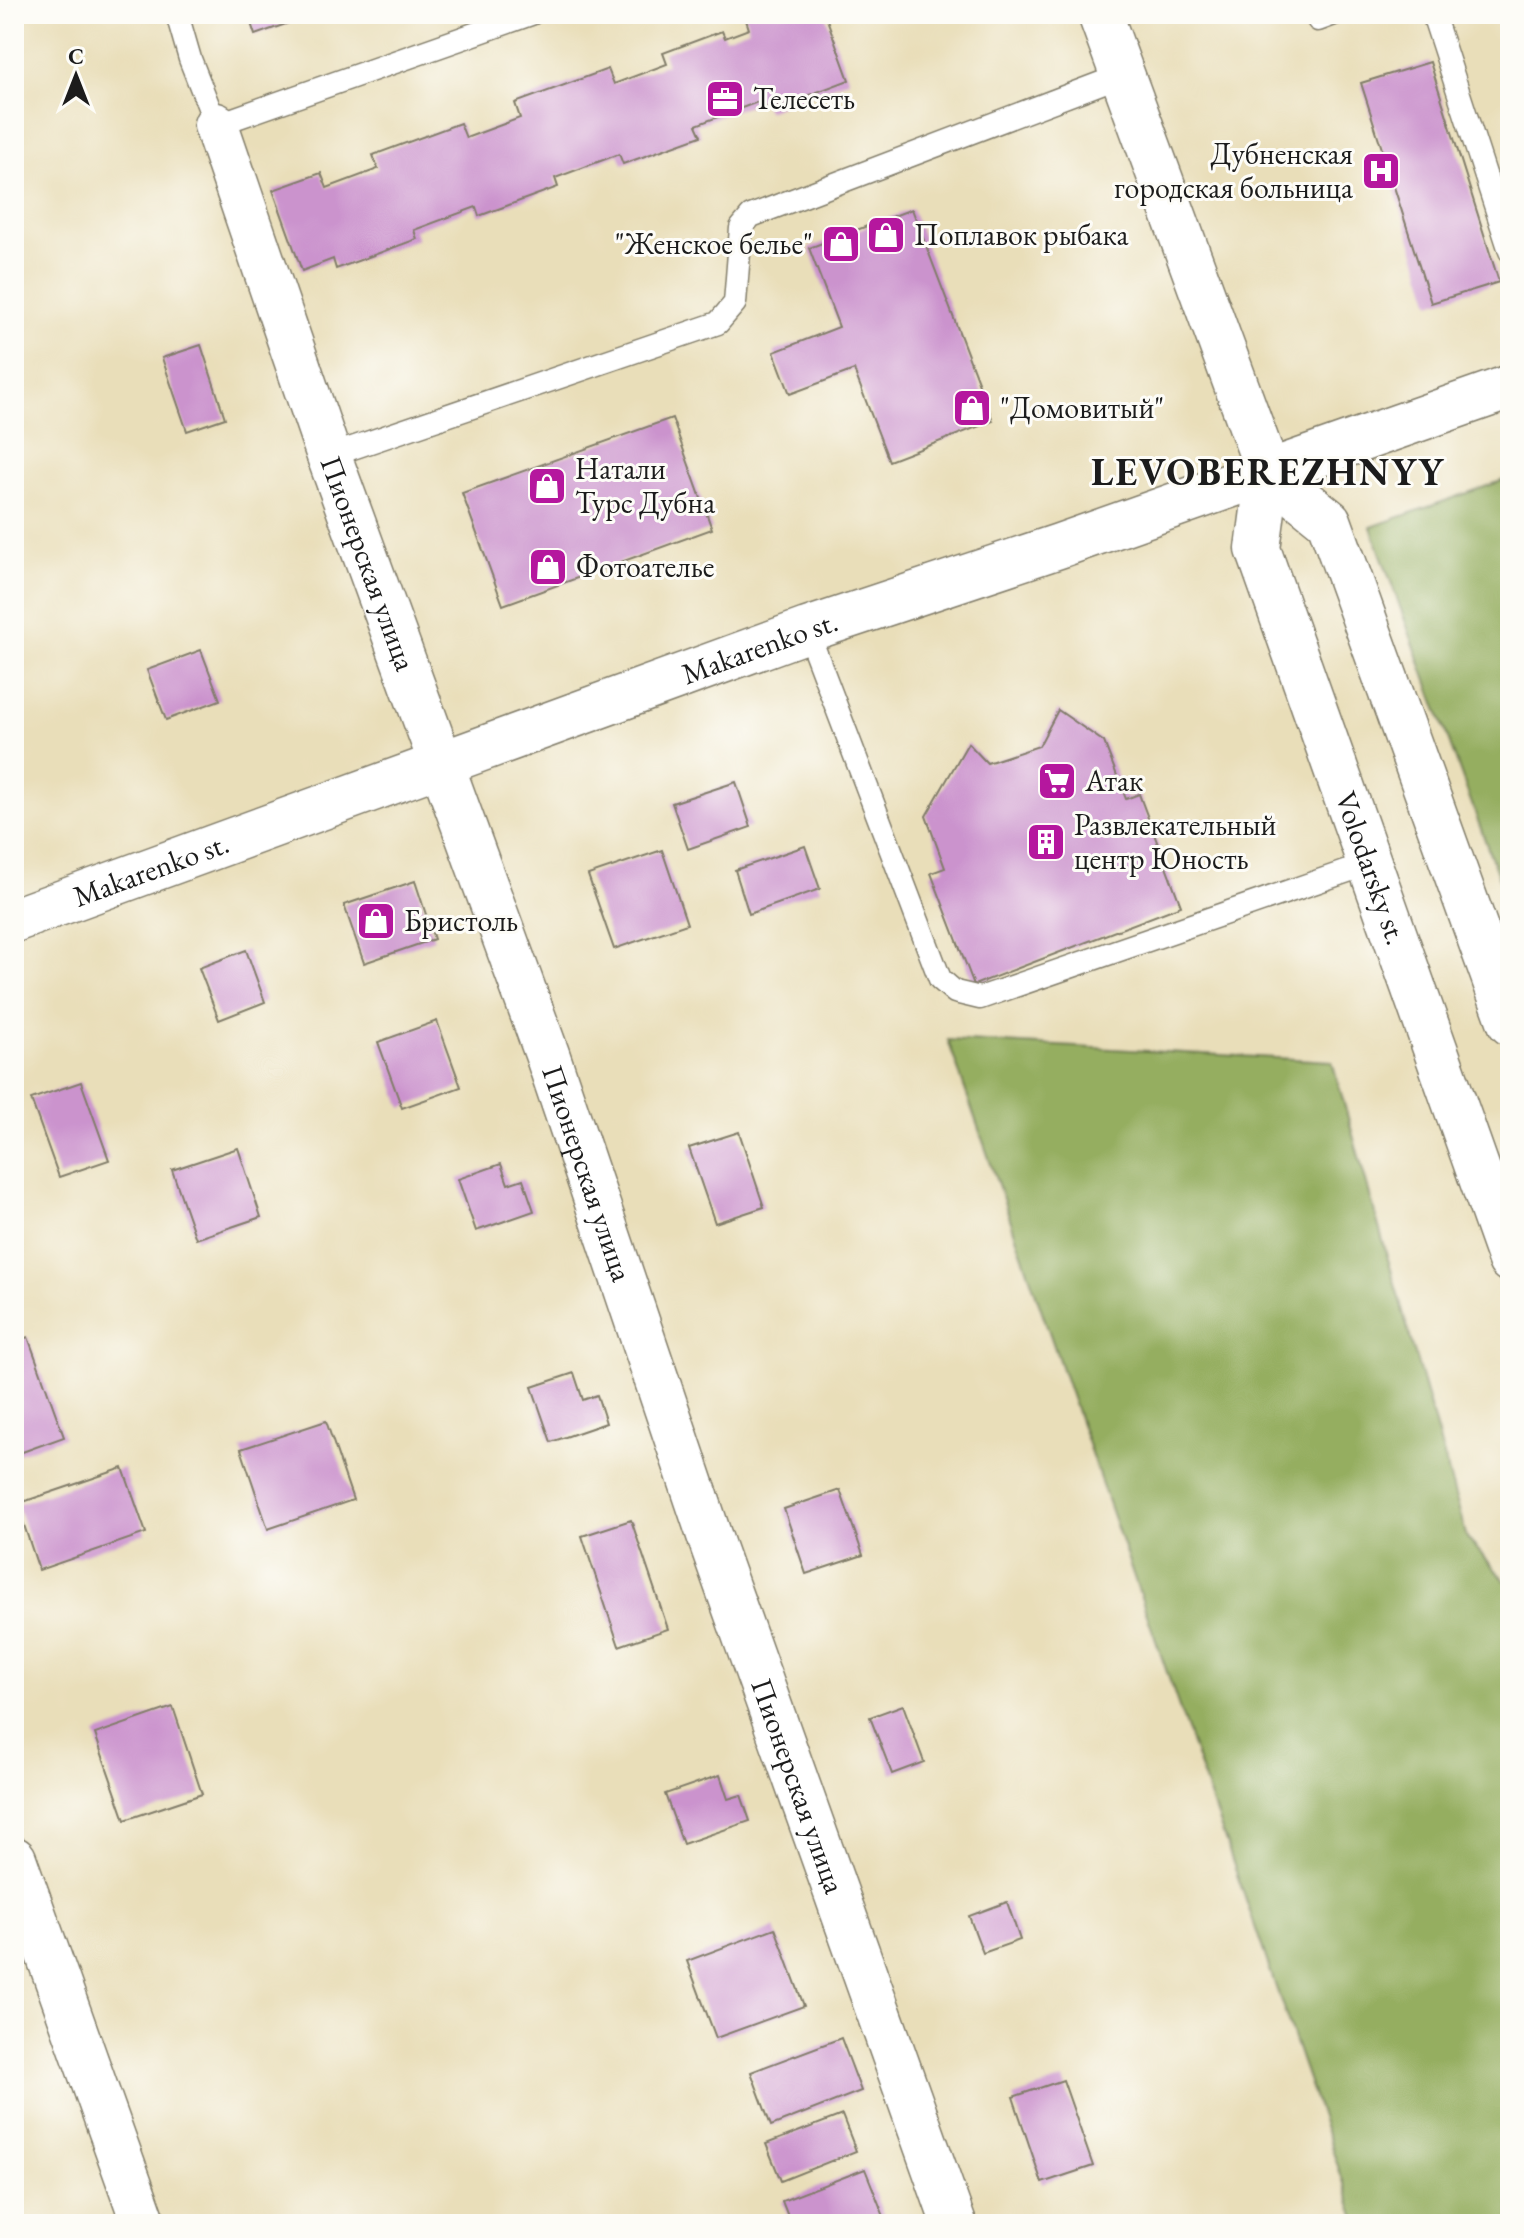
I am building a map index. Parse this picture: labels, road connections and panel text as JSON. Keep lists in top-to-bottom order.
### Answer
{
  "streets": {
    "main road": ["Пионерская улица", "Makarenko st.", "Volodarsky st."]
  },
  "crossings": [
    ["Пионерская улица", "Makarenko st."],
    ["Makarenko st.", "Volodarsky st."]
  ],
  "districts": ["LEVOBEREZHNYY"],
  "places": {
    "office": ["Телесеть"],
    "hospital": ["Дубненская городская больница"],
    "shop": [
      "Поплавок рыбака",
      "\"Женское белье\"",
      "\"Домовитый\"",
      "Натали Турс Дубна",
      "Фотоателье",
      "Бристоль"
    ],
    "supermarket": ["Атак"],
    "building": ["Развлекательный центр Юность"]
  },
  "north": "top"
}
